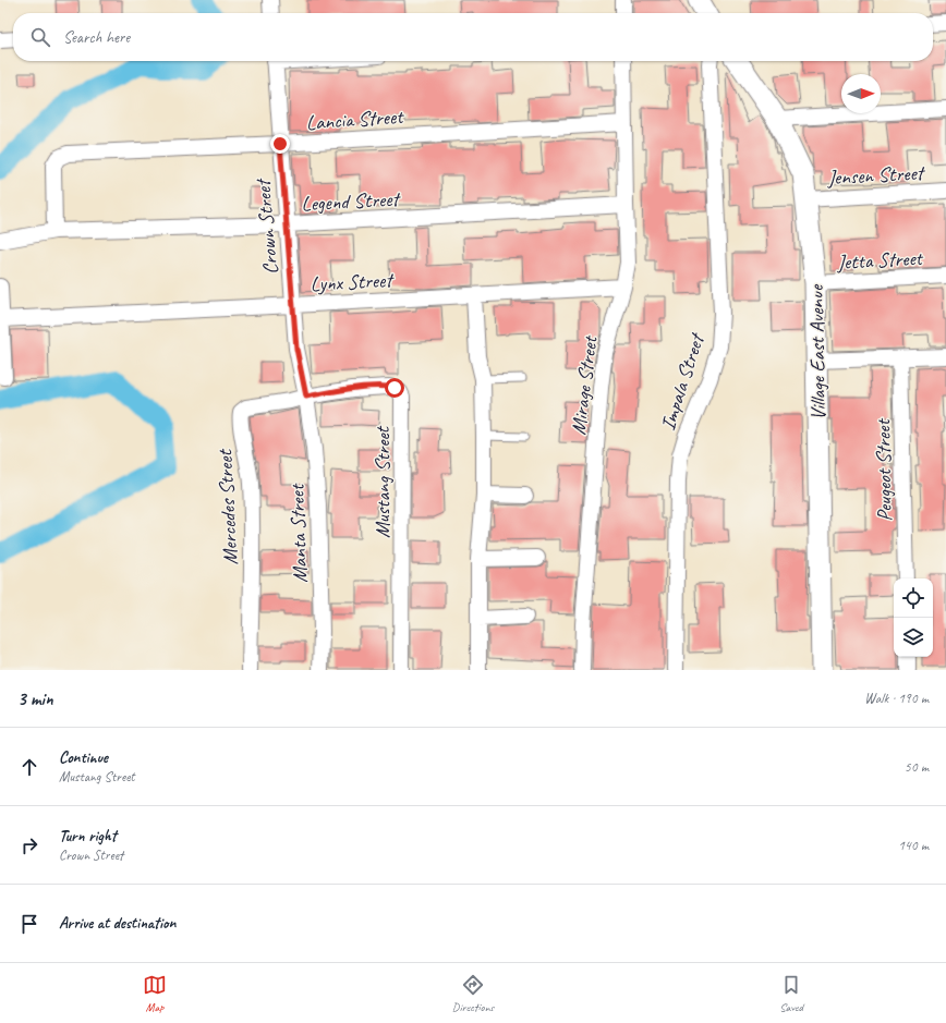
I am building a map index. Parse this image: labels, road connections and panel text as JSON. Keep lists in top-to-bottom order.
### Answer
{
  "streets": {
    "street": [
      "Lancia Street",
      "Jensen Street",
      "Legend Street",
      "Crown Street",
      "Jetta Street",
      "Lynx Street",
      "Village East Avenue",
      "Impala Street",
      "Mirage Street",
      "Peugeot Street",
      "Mustang Street",
      "Mercedes Street",
      "Manta Street"
    ]
  },
  "crossings": [
    ["Lancia Street", "Legend Street"],
    ["Lancia Street", "Crown Street"],
    ["Lancia Street", "Mirage Street"],
    ["Jensen Street", "Village East Avenue"],
    ["Legend Street", "Crown Street"],
    ["Legend Street", "Mirage Street"],
    ["Crown Street", "Lynx Street"],
    ["Crown Street", "Mustang Street"],
    ["Crown Street", "Mercedes Street"],
    ["Crown Street", "Manta Street"],
    ["Jetta Street", "Village East Avenue"],
    ["Lynx Street", "Mirage Street"],
    ["Mustang Street", "Mercedes Street"],
    ["Mustang Street", "Manta Street"],
    ["Mercedes Street", "Manta Street"]
  ],
  "north": "right",
  "page": {
    "search": "Search here",
    "heading": ["3 min", "Walk · 190 m"],
    "list": [
      ["Continue", "Mustang Street", "50 m"],
      ["Turn right", "Crown Street", "140 m"],
      "Arrive at destination"
    ],
    "nav": ["Map", "Directions", "Saved"]
  }
}
